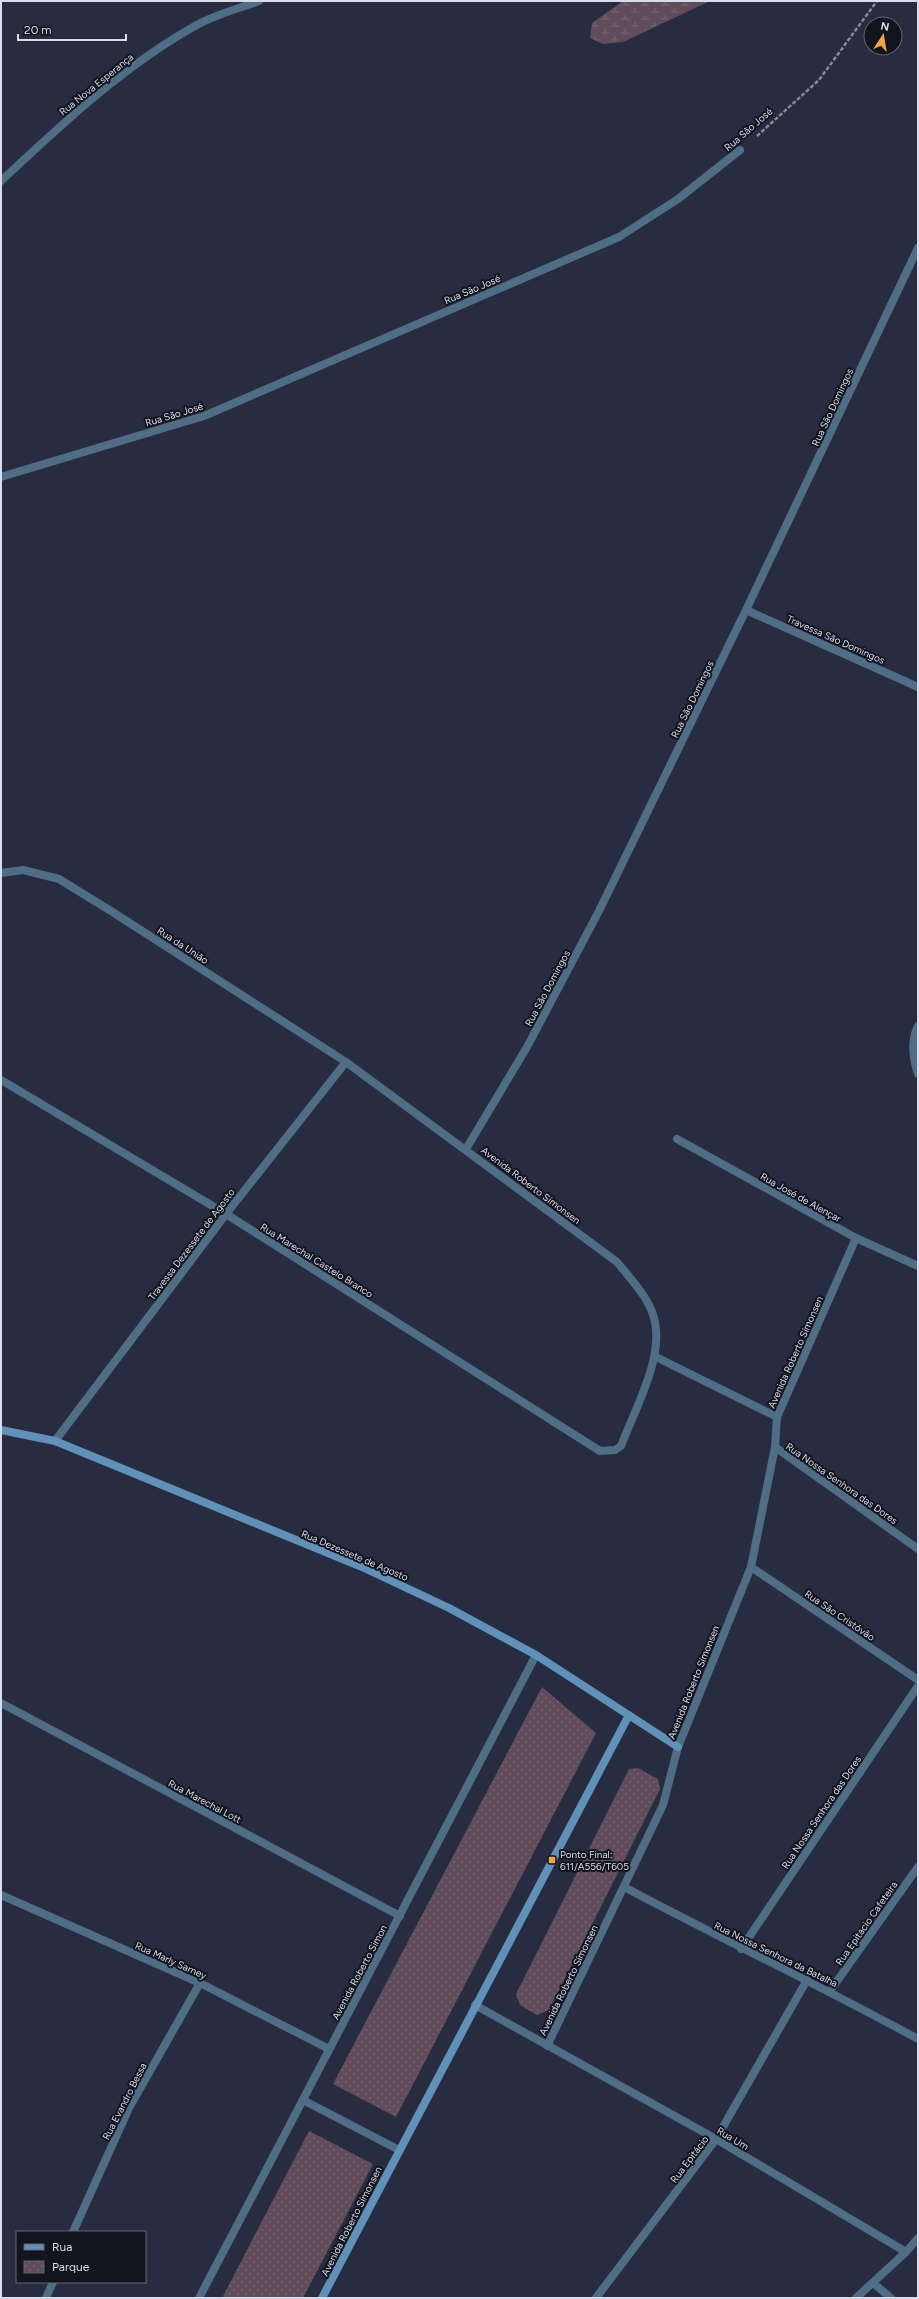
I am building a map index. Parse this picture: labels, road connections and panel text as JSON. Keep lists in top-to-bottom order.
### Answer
{
  "streets": {
    "street": [
      "Rua Nova Esperança",
      "Rua São José",
      "Rua São Domingos",
      "Travessa São Domingos",
      "Rua da União",
      "Avenida Roberto Símonsen",
      "Rua José de Alençar",
      "Travessa Dezessete de Agosto",
      "Rua Marechal Castelo Branco",
      "Rua Nossa Senhora das Dores",
      "Rua Dezessete de Agosto",
      "Rua São Cristóvão",
      "Rua Marechal Lott",
      "Rua Epitacio Cafeteira",
      "Rua Nossa Senhora da Batalha",
      "Rua Marly Sarney",
      "Avenida Roberto Simon",
      "Rua Evandro Bessa",
      "Rua Um",
      "Rua Epitácio"
    ]
  },
  "crossings": [
    ["Rua São Domingos", "Travessa São Domingos"],
    ["Rua São Domingos", "Avenida Roberto Símonsen"],
    ["Rua da União", "Avenida Roberto Símonsen"],
    ["Rua da União", "Travessa Dezessete de Agosto"],
    ["Avenida Roberto Símonsen", "Rua José de Alençar"],
    ["Avenida Roberto Símonsen", "Travessa Dezessete de Agosto"],
    ["Avenida Roberto Símonsen", "Rua Marechal Castelo Branco"],
    ["Avenida Roberto Símonsen", "Rua Nossa Senhora das Dores"],
    ["Avenida Roberto Símonsen", "Rua Dezessete de Agosto"],
    ["Avenida Roberto Símonsen", "Rua São Cristóvão"],
    ["Avenida Roberto Símonsen", "Rua Nossa Senhora da Batalha"],
    ["Avenida Roberto Símonsen", "Rua Um"],
    ["Travessa Dezessete de Agosto", "Rua Marechal Castelo Branco"],
    ["Travessa Dezessete de Agosto", "Rua Dezessete de Agosto"],
    ["Rua Nossa Senhora das Dores", "Rua Nossa Senhora da Batalha"],
    ["Rua Dezessete de Agosto", "Avenida Roberto Simon"],
    ["Rua Marechal Lott", "Avenida Roberto Simon"],
    ["Rua Epitacio Cafeteira", "Rua Nossa Senhora da Batalha"],
    ["Rua Nossa Senhora da Batalha", "Rua Epitácio"],
    ["Rua Marly Sarney", "Avenida Roberto Simon"],
    ["Rua Marly Sarney", "Rua Evandro Bessa"],
    ["Rua Um", "Rua Epitácio"]
  ],
  "places": {
    "transit": ["Ponto Final: 611/A556/T605"]
  },
  "legend": ["Rua", "Parque"],
  "scale_bar": "20 m",
  "north": "top"
}
